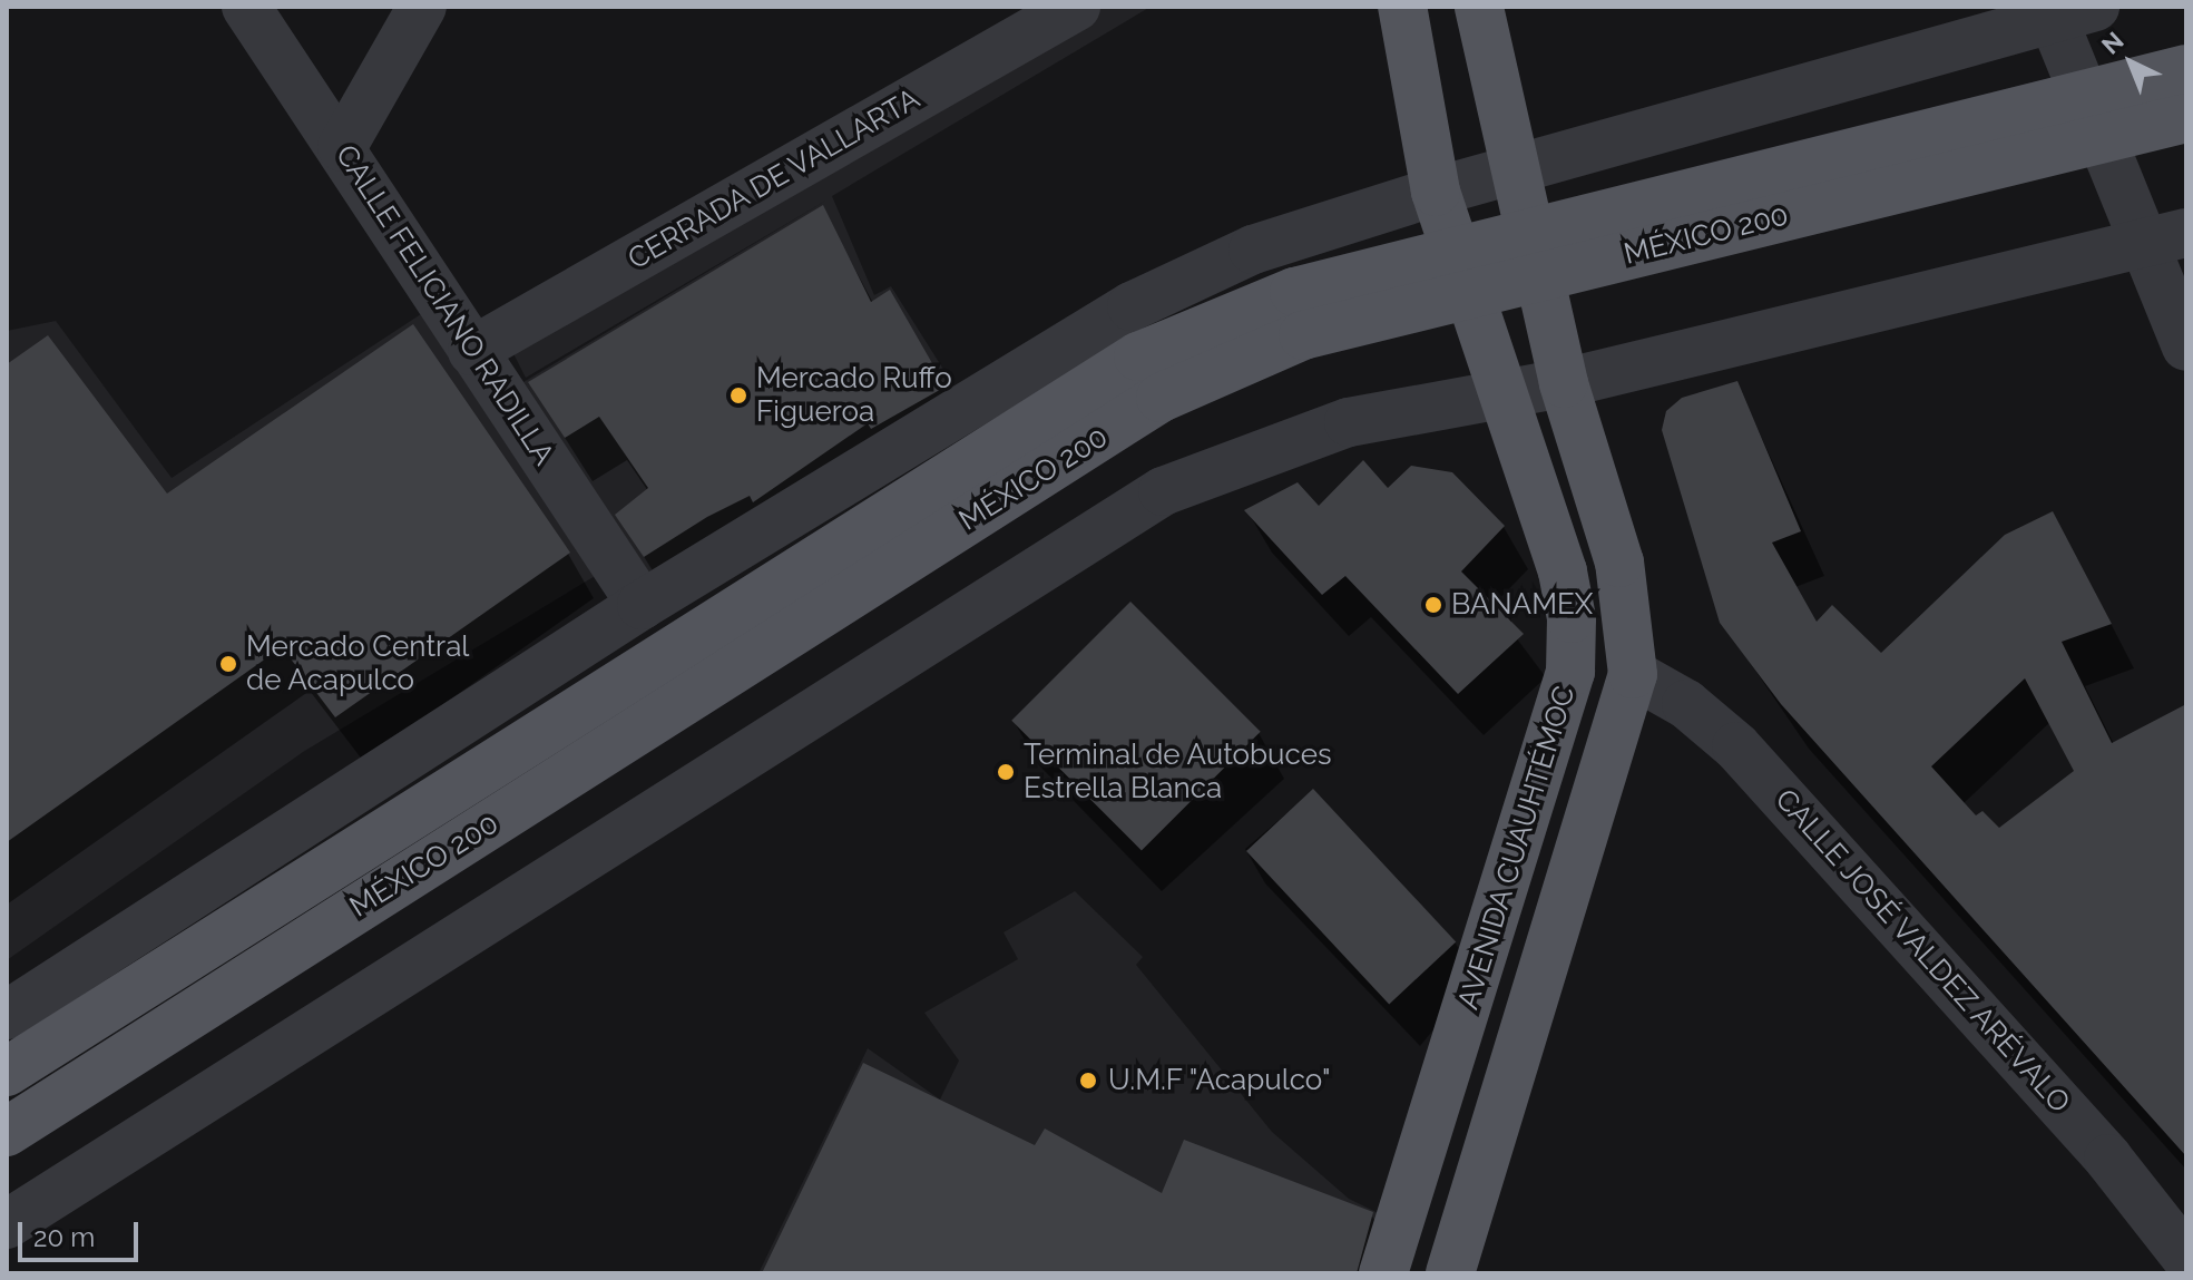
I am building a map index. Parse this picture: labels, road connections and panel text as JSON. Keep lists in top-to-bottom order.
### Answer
{
  "streets": {
    "main road": ["MÉXICO 200", "AVENIDA CUAUHTÉMOC"],
    "street": ["CERRADA DE VALLARTA", "CALLE FELICIANO RADILLA", "CALLE JOSÉ VALDEZ ARÉVALO"]
  },
  "crossings": [
    ["CERRADA DE VALLARTA", "CALLE FELICIANO RADILLA"],
    ["AVENIDA CUAUHTÉMOC", "CALLE JOSÉ VALDEZ ARÉVALO"]
  ],
  "places": [
    "Mercado Ruffo Figueroa",
    "BANAMEX",
    "Mercado Central de Acapulco",
    "Terminal de Autobuces Estrella Blanca",
    "U.M.F \"Acapulco\""
  ],
  "scale_bar": "20 m",
  "north": "top left"
}
